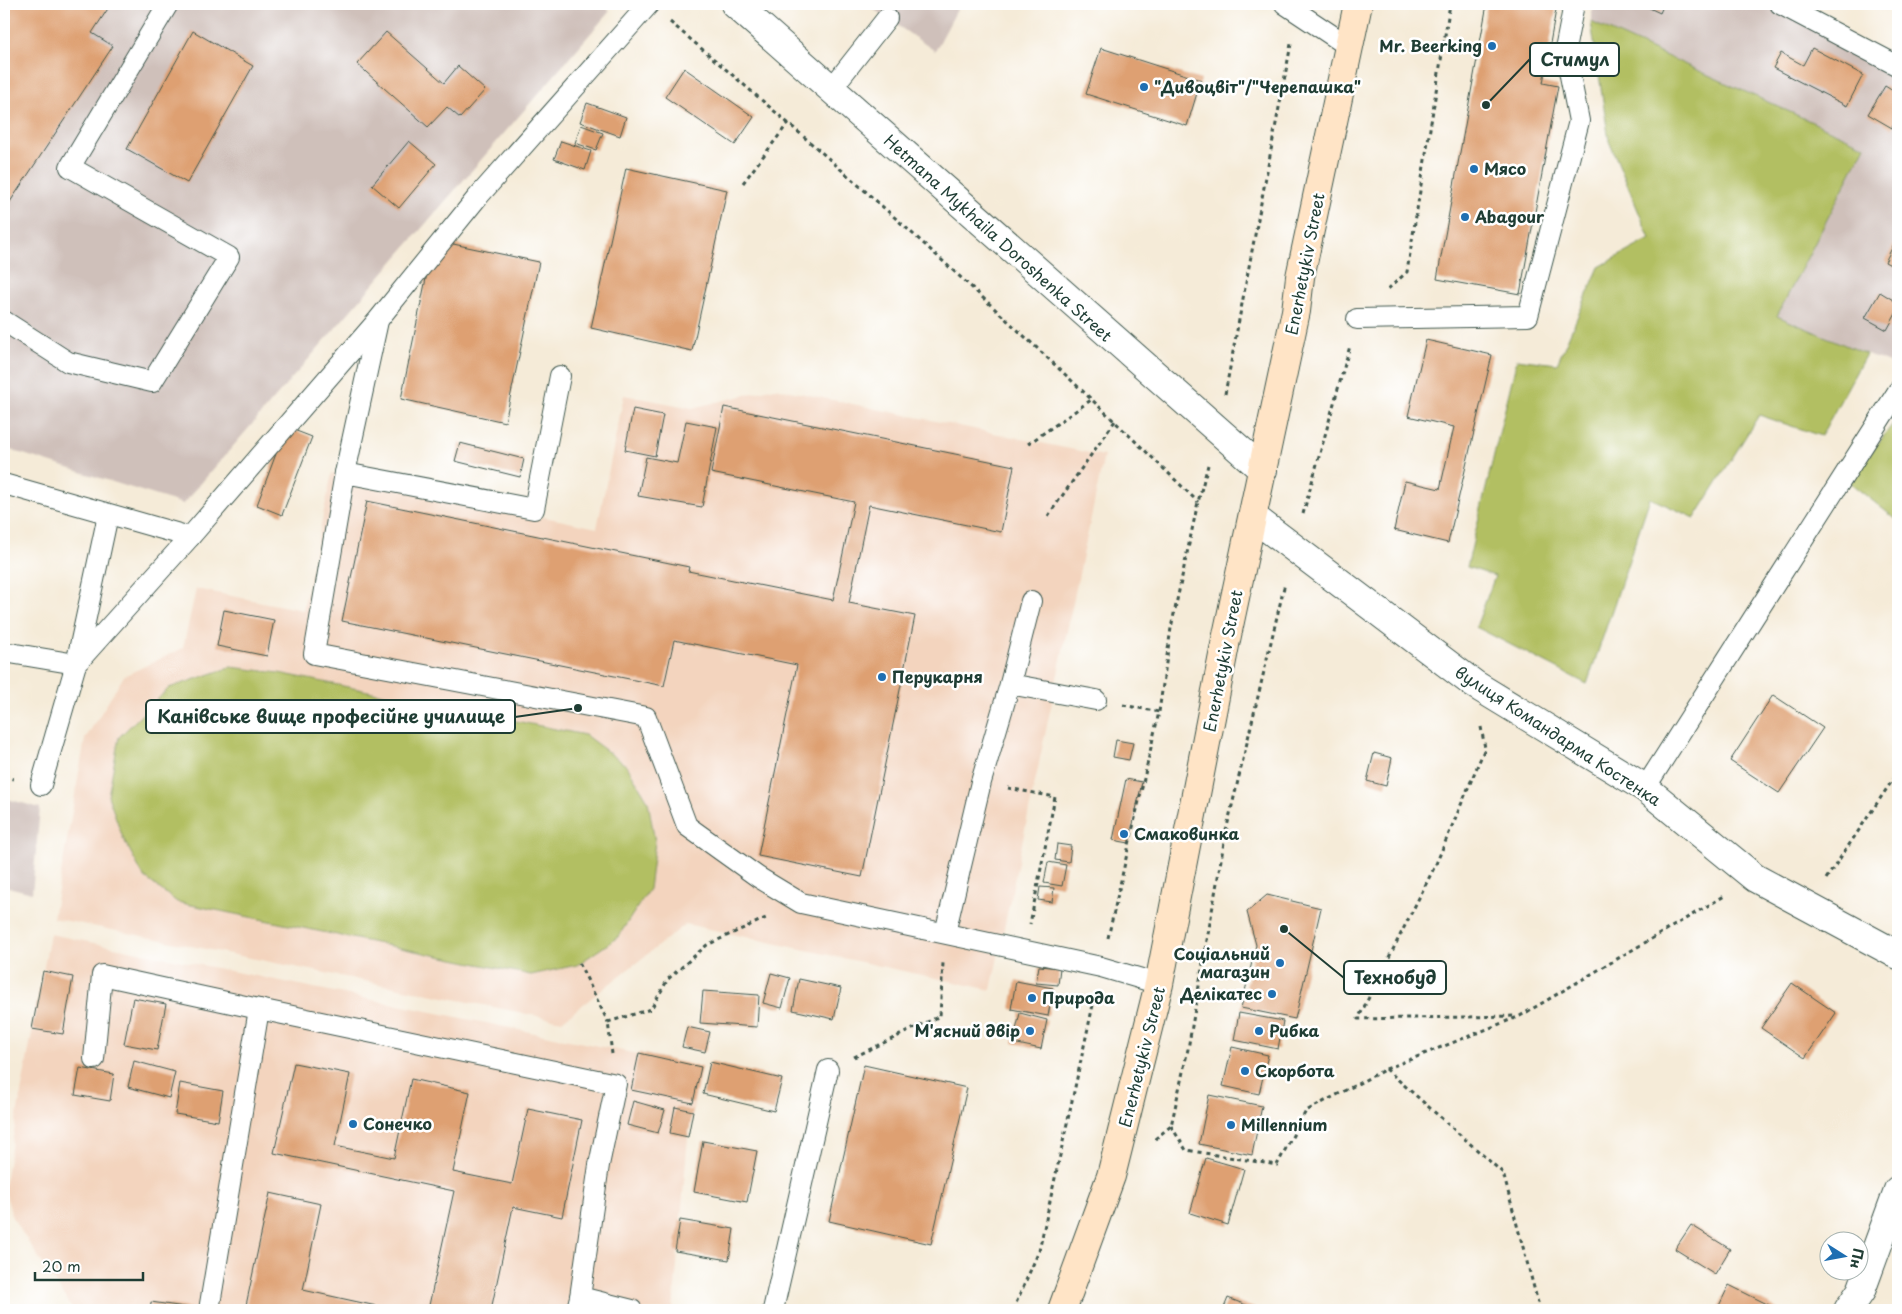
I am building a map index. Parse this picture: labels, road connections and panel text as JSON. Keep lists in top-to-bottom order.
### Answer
{
  "streets": {
    "main road": ["Enerhetykiv Street"],
    "street": ["Hetmana Mykhaila Doroshenka Street", "вулиця Командарма Костенка"]
  },
  "crossings": [
    ["Hetmana Mykhaila Doroshenka Street", "Enerhetykiv Street"],
    ["Enerhetykiv Street", "вулиця Командарма Костенка"]
  ],
  "places": [
    "Mr. Beerking",
    "\"Дивоцвіт\"/\"Черепашка\"",
    "Стимул",
    "Мясо",
    "Abagour",
    "Перукарня",
    "Канівське вище професійне училище",
    "Смаковинка",
    "Технобуд",
    "Соціальний магазин",
    "Делікатес",
    "Природа",
    "М'ясний двір",
    "Рибка",
    "Скорбота",
    "Сонечко",
    "Millennium"
  ],
  "scale_bar": "20 m",
  "north": "right"
}
